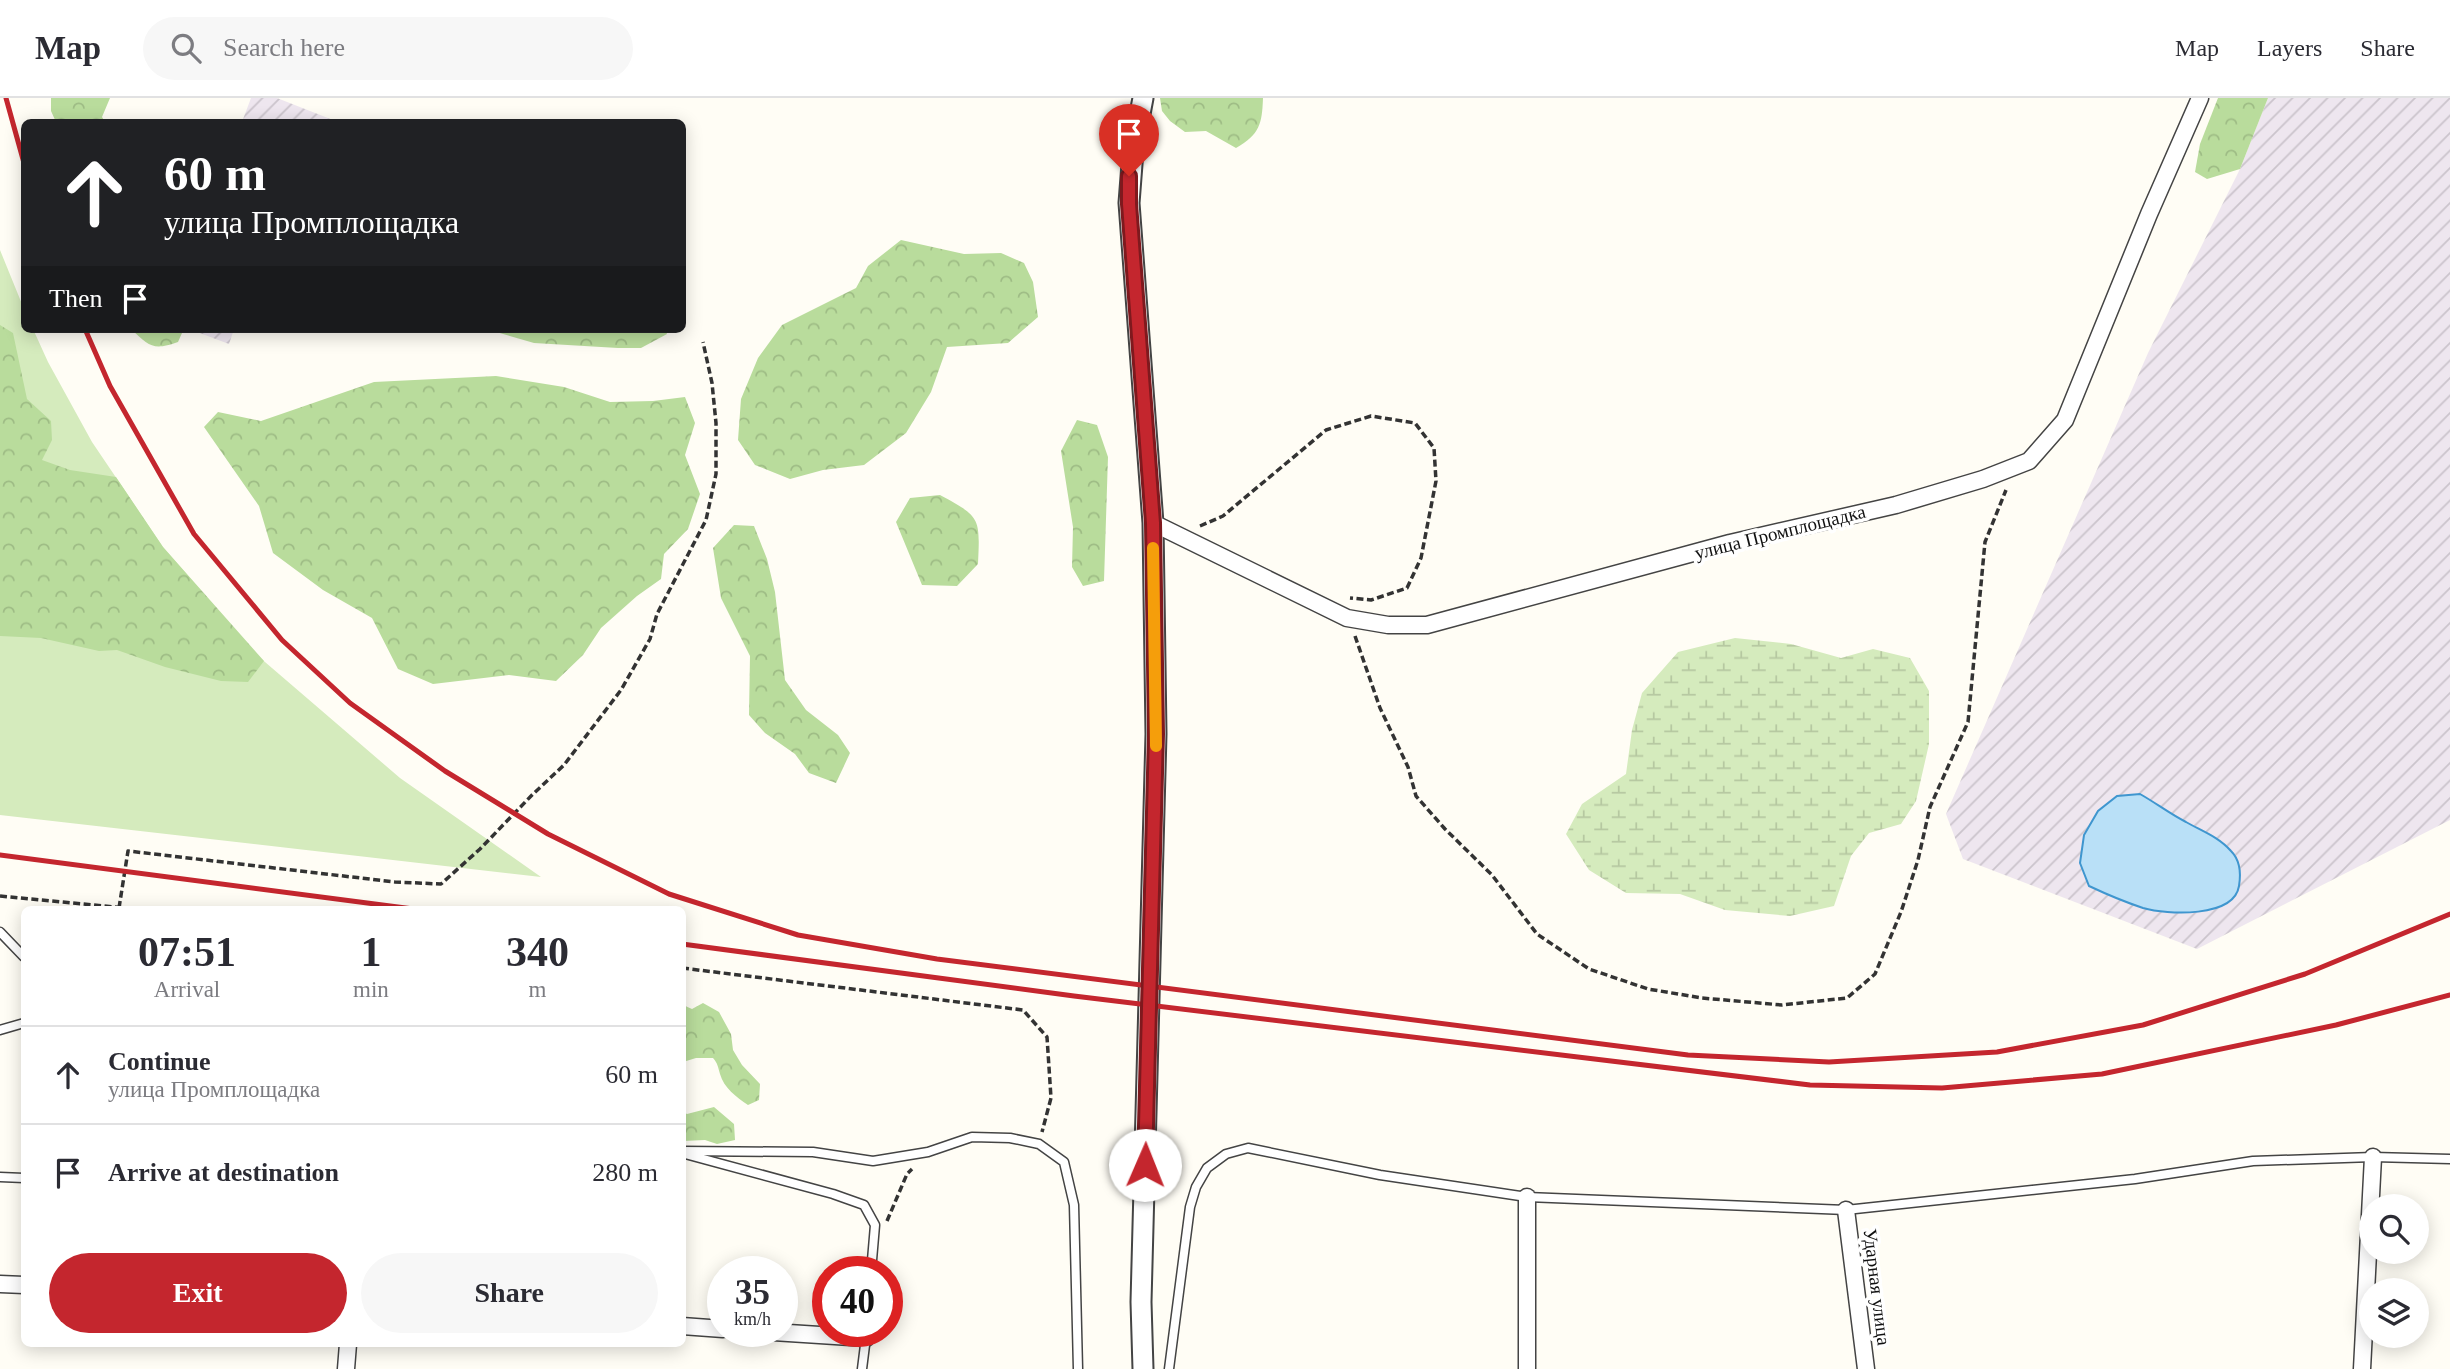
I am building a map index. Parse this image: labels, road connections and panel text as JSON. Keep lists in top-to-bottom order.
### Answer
{
  "streets": {
    "street": ["улица Промплощадка", "Ударная улица"]
  },
  "page": {
    "header": "Map",
    "search": "Search here",
    "nav": ["Map", "Layers", "Share"],
    "turn": ["60 m", "улица Промплощадка"],
    "then": "Then",
    "eta": [
      "07:51",
      "Arrival",
      "1",
      "min",
      "340",
      "m"
    ],
    "list": [
      {
        "name": "Continue",
        "note": "улица Промплощадка",
        "value": "60 m"
      },
      {
        "name": "Arrive at destination",
        "value": "280 m"
      }
    ],
    "buttons": ["Exit", "Share"],
    "speed": "35 km/h",
    "limit": "40"
  }
}
